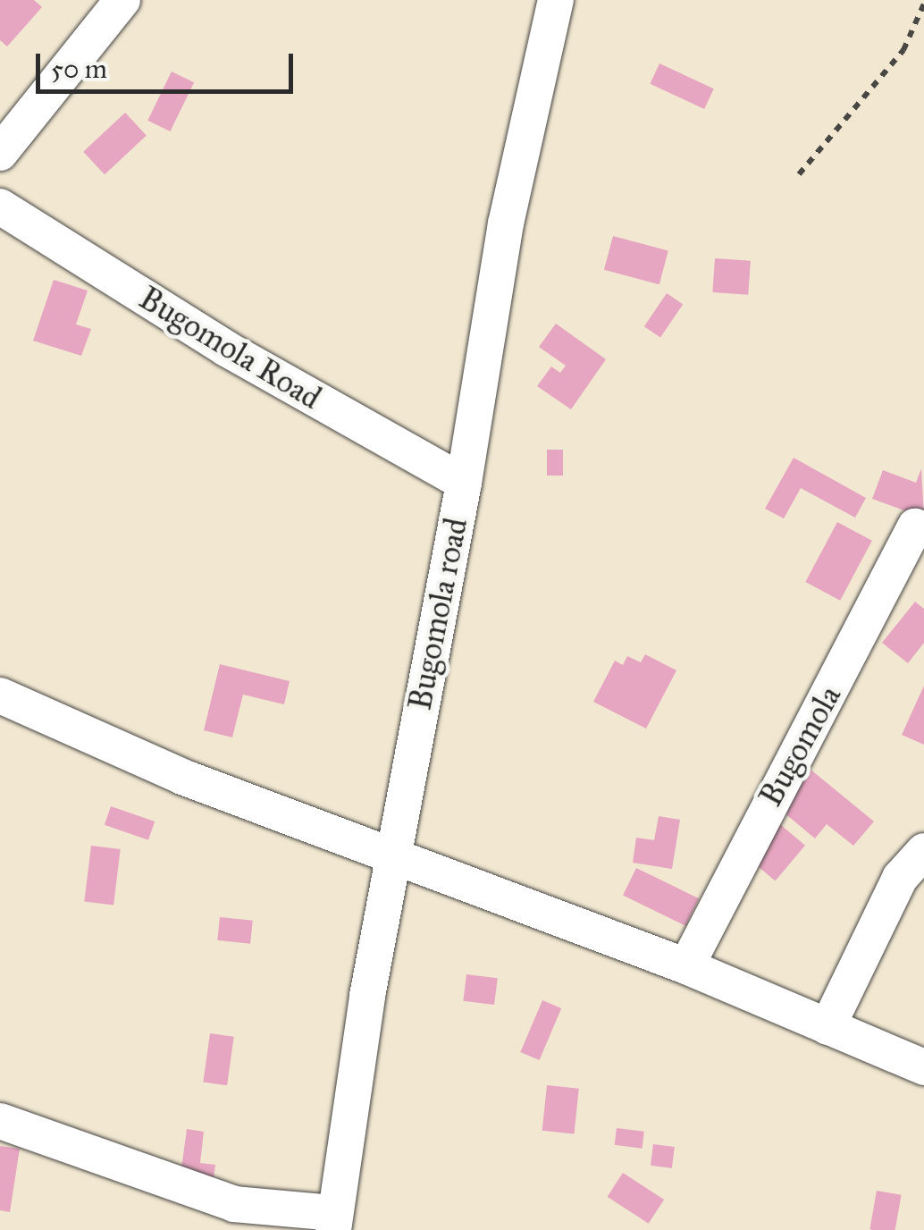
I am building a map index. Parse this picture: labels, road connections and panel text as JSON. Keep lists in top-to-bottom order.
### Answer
{
  "streets": {
    "street": ["Bugomola Road", "Bugomola road", "Bugomola"]
  },
  "crossings": [
    ["Bugomola Road", "Bugomola road"]
  ],
  "scale_bar": "50 m"
}
